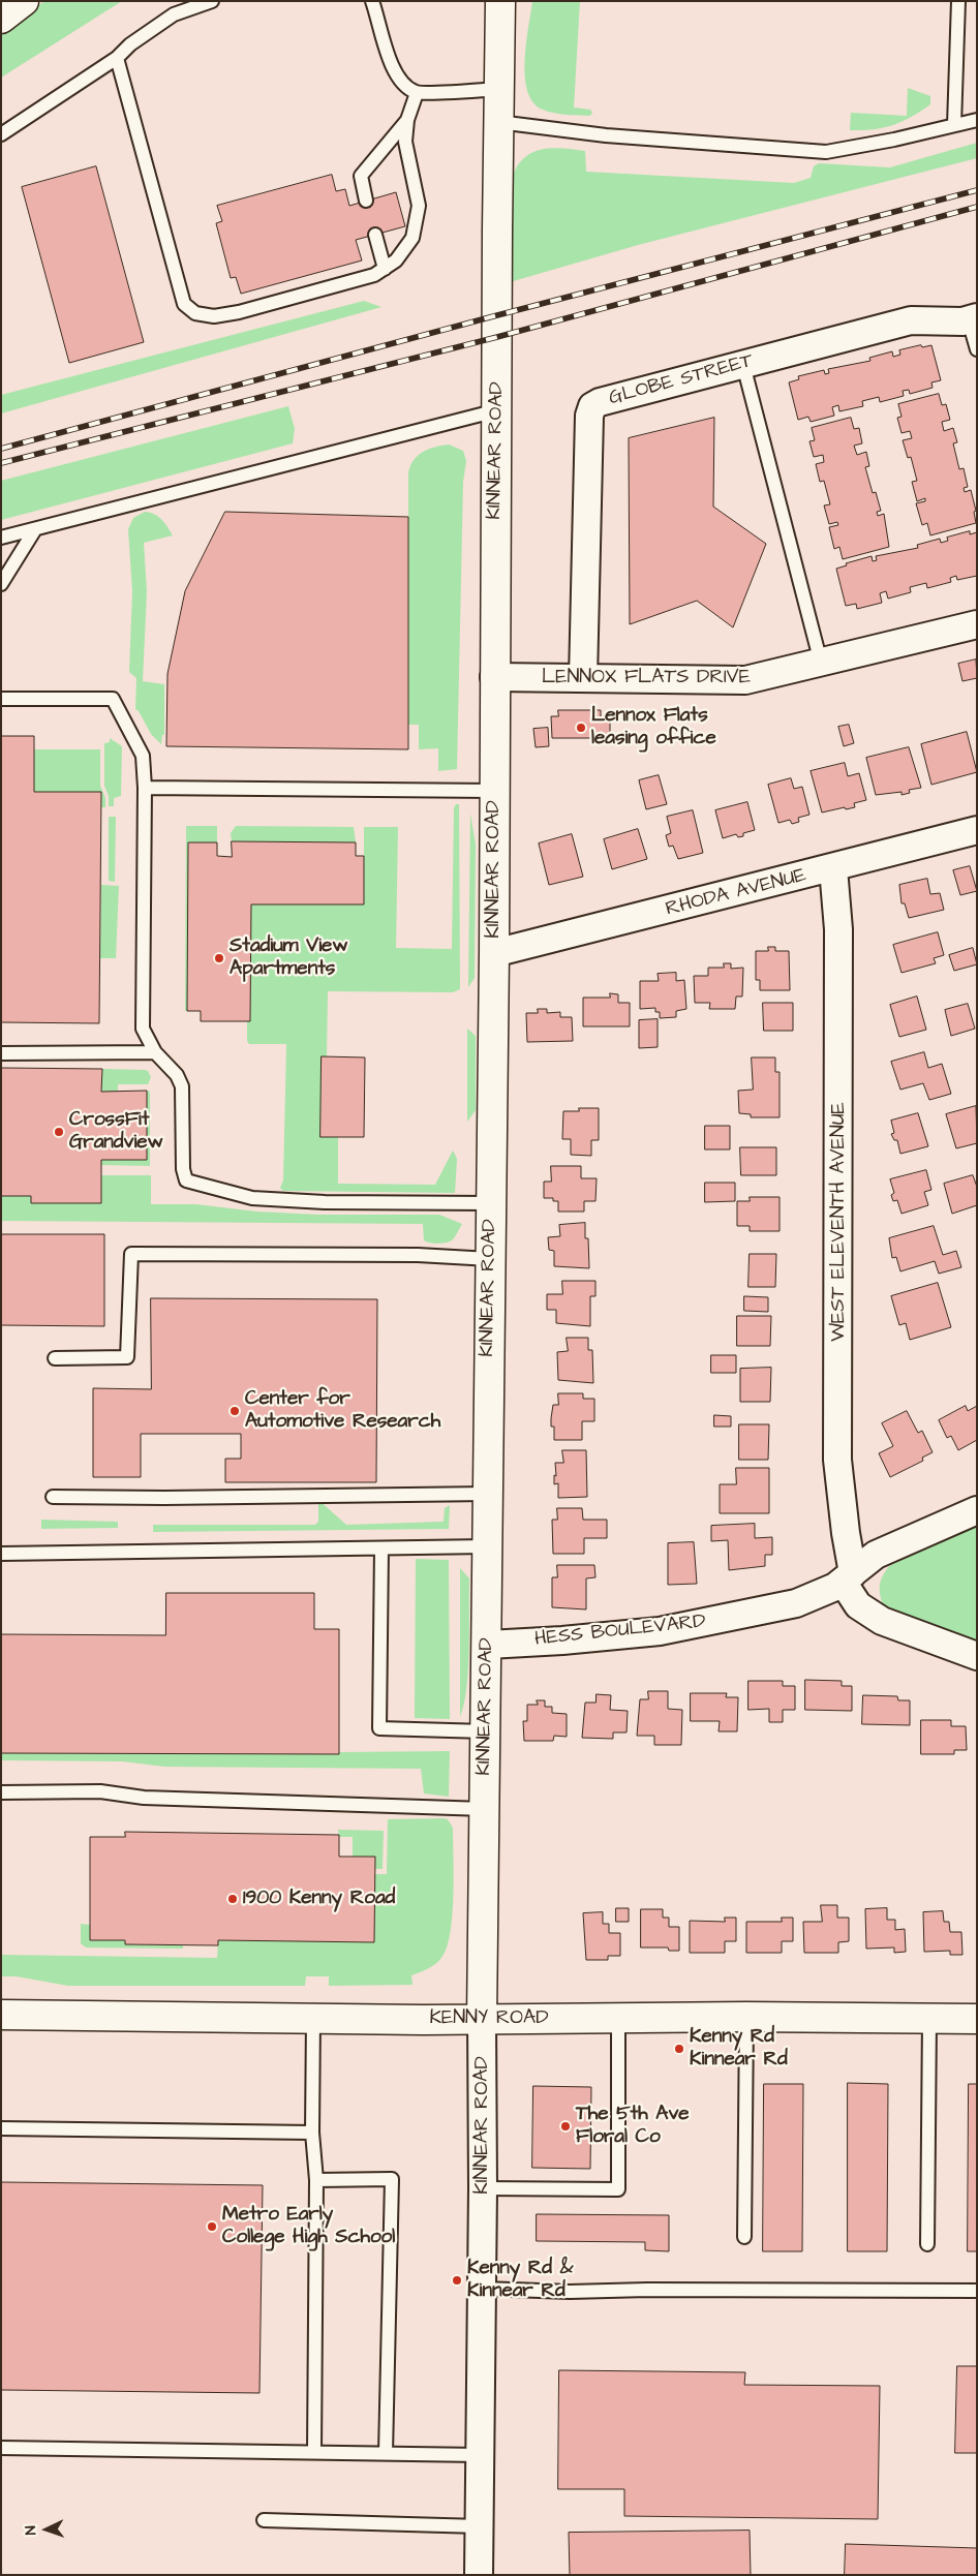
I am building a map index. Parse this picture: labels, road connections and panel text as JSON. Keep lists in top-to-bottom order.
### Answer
{
  "streets": {
    "main road": ["KINNEAR ROAD", "KENNY ROAD"],
    "street": [
      "GLOBE STREET",
      "LENNOX FLATS DRIVE",
      "RHODA AVENUE",
      "WEST ELEVENTH AVENUE",
      "HESS BOULEVARD"
    ]
  },
  "crossings": [
    ["GLOBE STREET", "LENNOX FLATS DRIVE"],
    ["KINNEAR ROAD", "LENNOX FLATS DRIVE"],
    ["KINNEAR ROAD", "RHODA AVENUE"],
    ["KINNEAR ROAD", "HESS BOULEVARD"],
    ["KINNEAR ROAD", "KENNY ROAD"],
    ["RHODA AVENUE", "WEST ELEVENTH AVENUE"],
    ["WEST ELEVENTH AVENUE", "HESS BOULEVARD"]
  ],
  "places": [
    "Lennox Flats leasing office",
    "Stadium View Apartments",
    "CrossFit Grandview",
    "Center for Automotive Research",
    "1900 Kenny Road",
    "Kenny Rd Kinnear Rd",
    "The 5th Ave Floral Co",
    "Metro Early College High School",
    "Kenny Rd & Kinnear Rd"
  ],
  "north": "left"
}
